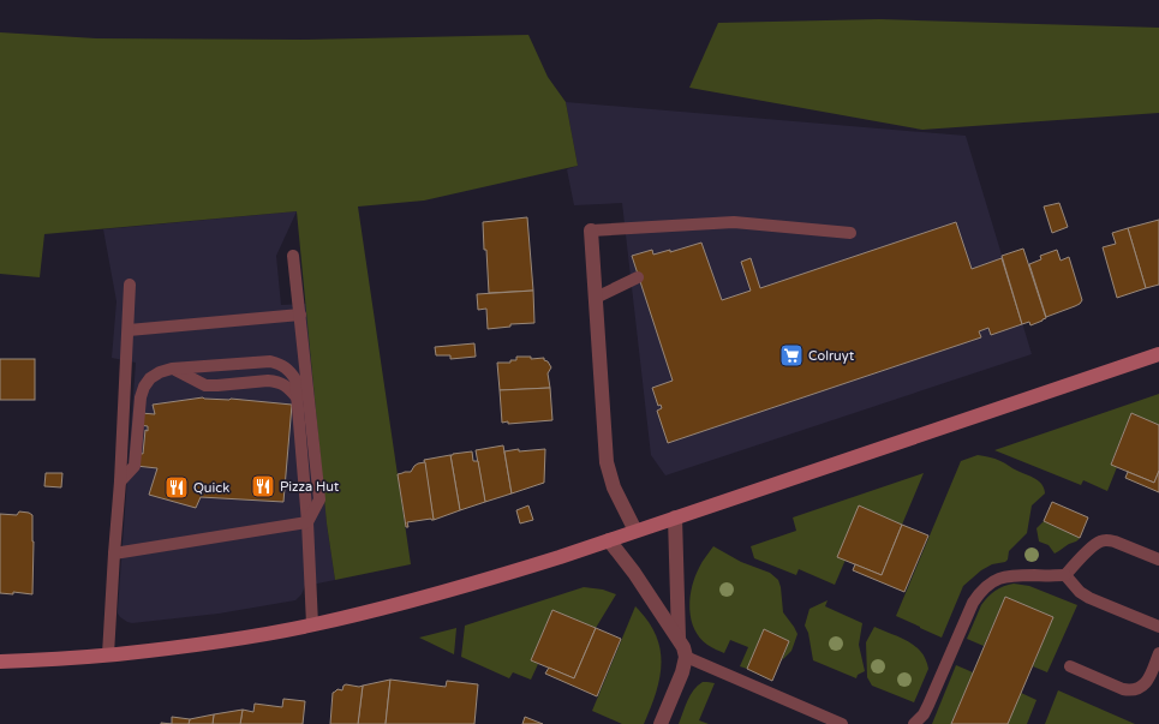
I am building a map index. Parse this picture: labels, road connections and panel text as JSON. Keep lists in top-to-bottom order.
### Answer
{
  "places": {
    "supermarket": ["Colruyt"],
    "restaurant": ["Pizza Hut", "Quick"]
  }
}
